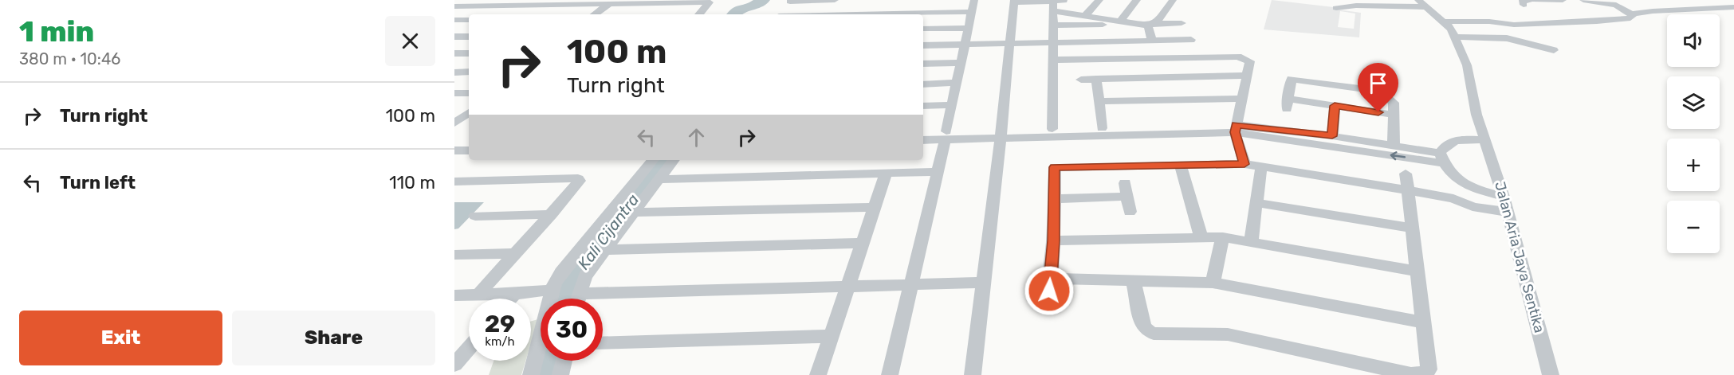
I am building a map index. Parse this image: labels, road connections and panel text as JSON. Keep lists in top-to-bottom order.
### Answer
{
  "streets": {
    "street": ["Jalan Aria Jaya Sentika"]
  },
  "water": ["Kali Cijantra"],
  "page": {
    "heading": ["1 min", "380 m · 10:46"],
    "map_buttons": ["+", "−"],
    "turn": ["100 m", "Turn right"],
    "list": [
      {
        "name": "Turn right",
        "value": "100 m"
      },
      {
        "name": "Turn left",
        "value": "110 m"
      }
    ],
    "speed": "29 km/h",
    "limit": "30",
    "buttons": ["Exit", "Share"]
  }
}
